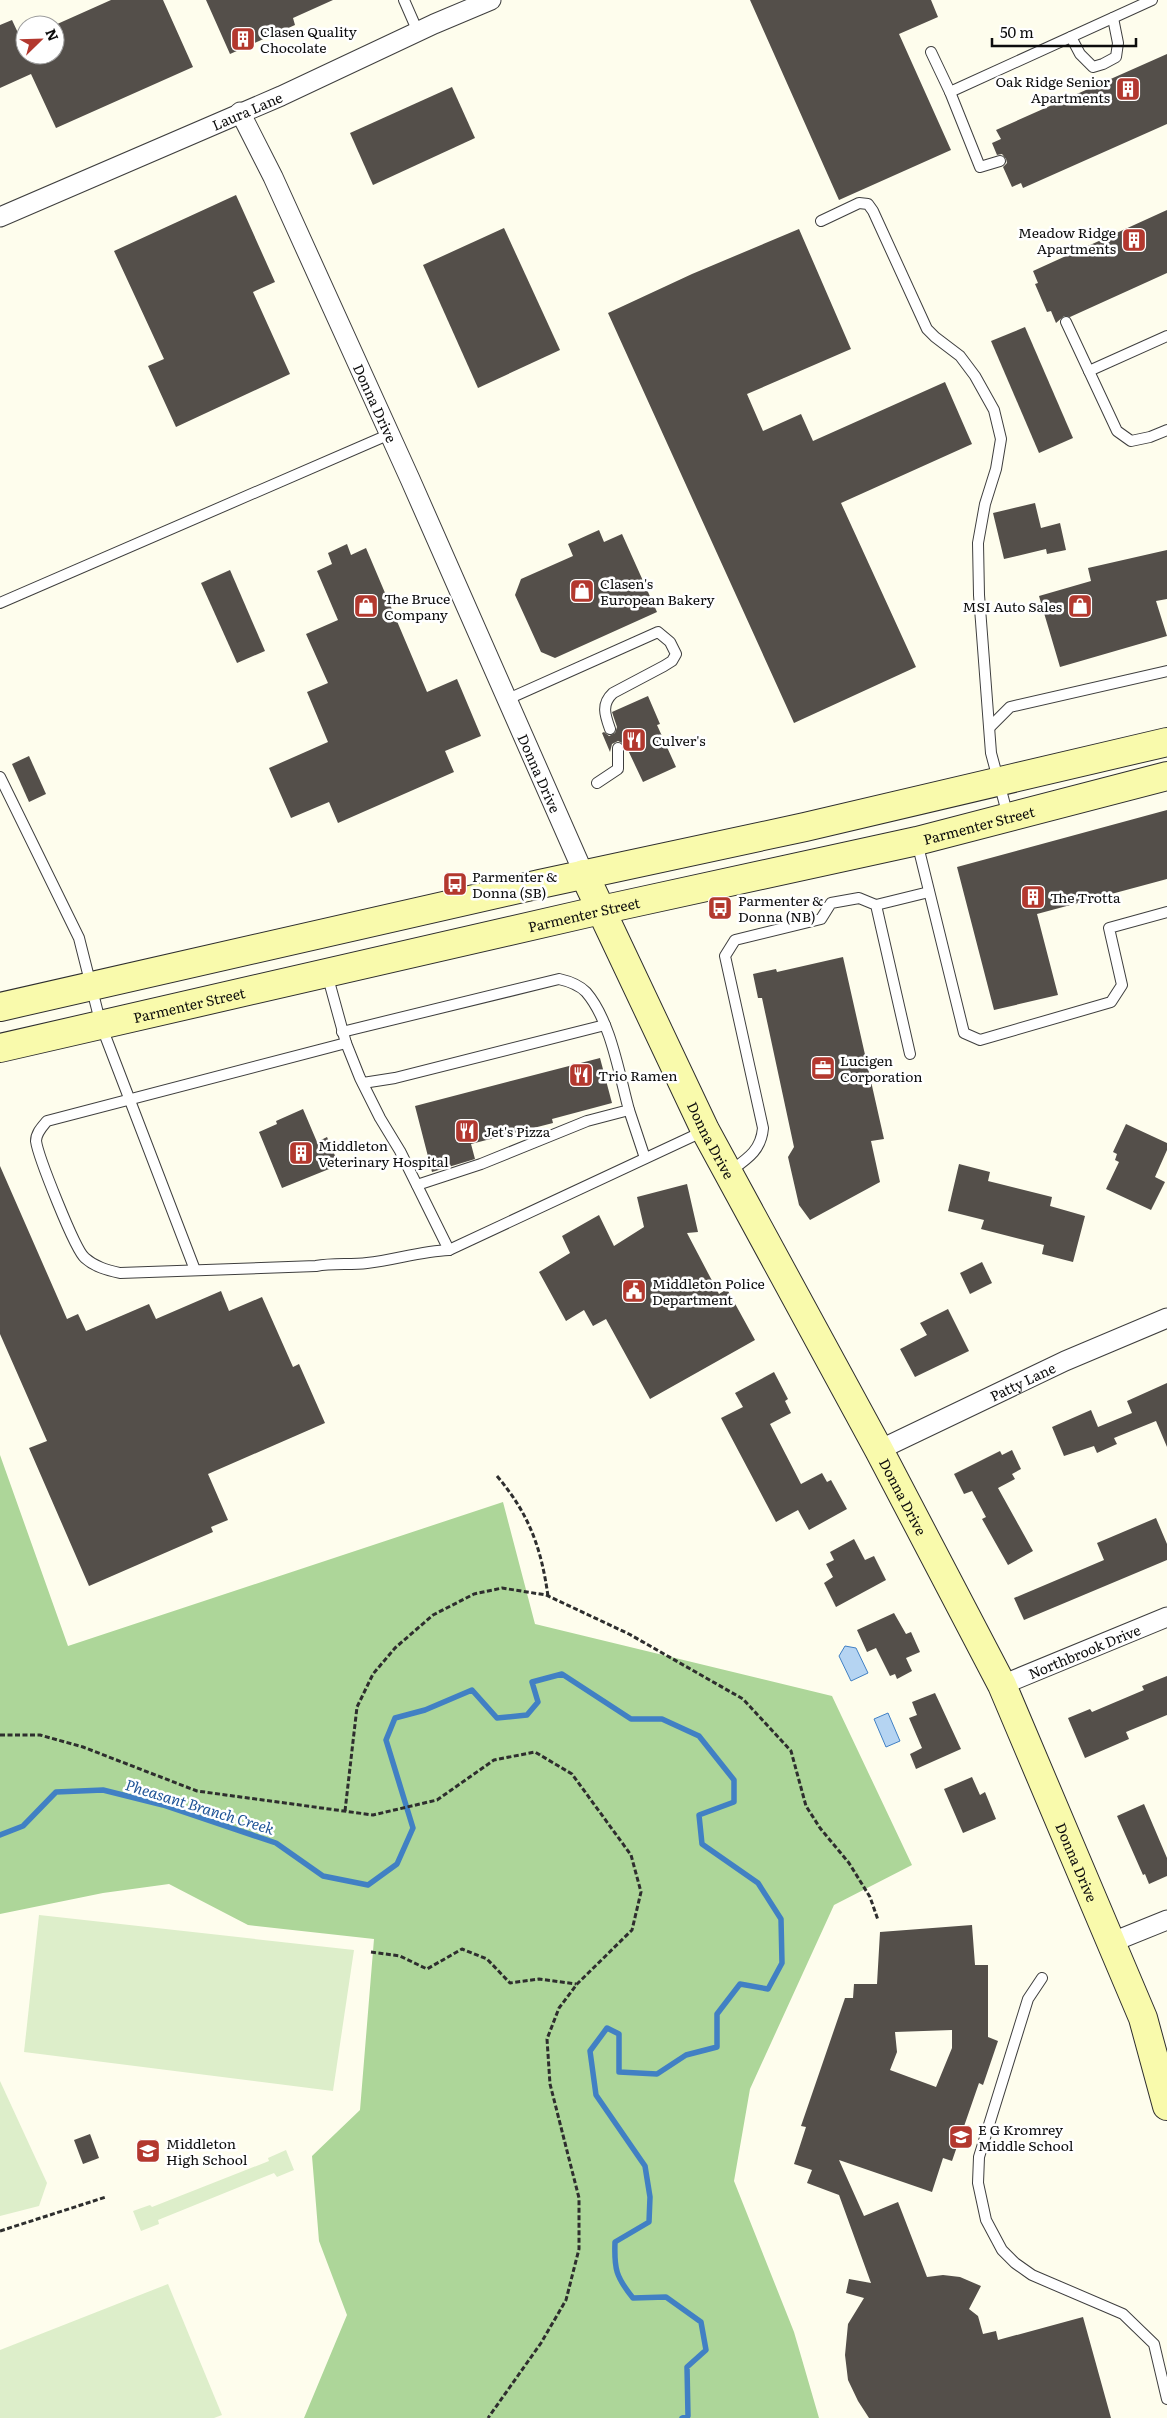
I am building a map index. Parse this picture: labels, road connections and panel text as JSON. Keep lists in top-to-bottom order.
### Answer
{
  "streets": {
    "street": [
      "Laura Lane",
      "Donna Drive",
      "Parmenter Street",
      "Patty Lane",
      "Northbrook Drive"
    ]
  },
  "crossings": [
    ["Laura Lane", "Donna Drive"],
    ["Donna Drive", "Parmenter Street"],
    ["Donna Drive", "Patty Lane"],
    ["Donna Drive", "Northbrook Drive"]
  ],
  "water": ["Pheasant Branch Creek"],
  "places": {
    "building": [
      "Clasen Quality Chocolate",
      "Oak Ridge Senior Apartments",
      "Meadow Ridge Apartments",
      "The Trotta",
      "Middleton Veterinary Hospital"
    ],
    "shop": ["Clasen's European Bakery", "The Bruce Company", "MSI Auto Sales"],
    "restaurant": ["Culver's", "Trio Ramen", "Jet's Pizza"],
    "bus stop": ["Parmenter & Donna (SB)", "Parmenter & Donna (NB)"],
    "office": ["Lucigen Corporation"],
    "public building": ["Middleton Police Department"],
    "school or university": ["E G Kromrey Middle School", "Middleton High School"]
  },
  "scale_bar": "50 m",
  "north": "top right"
}
